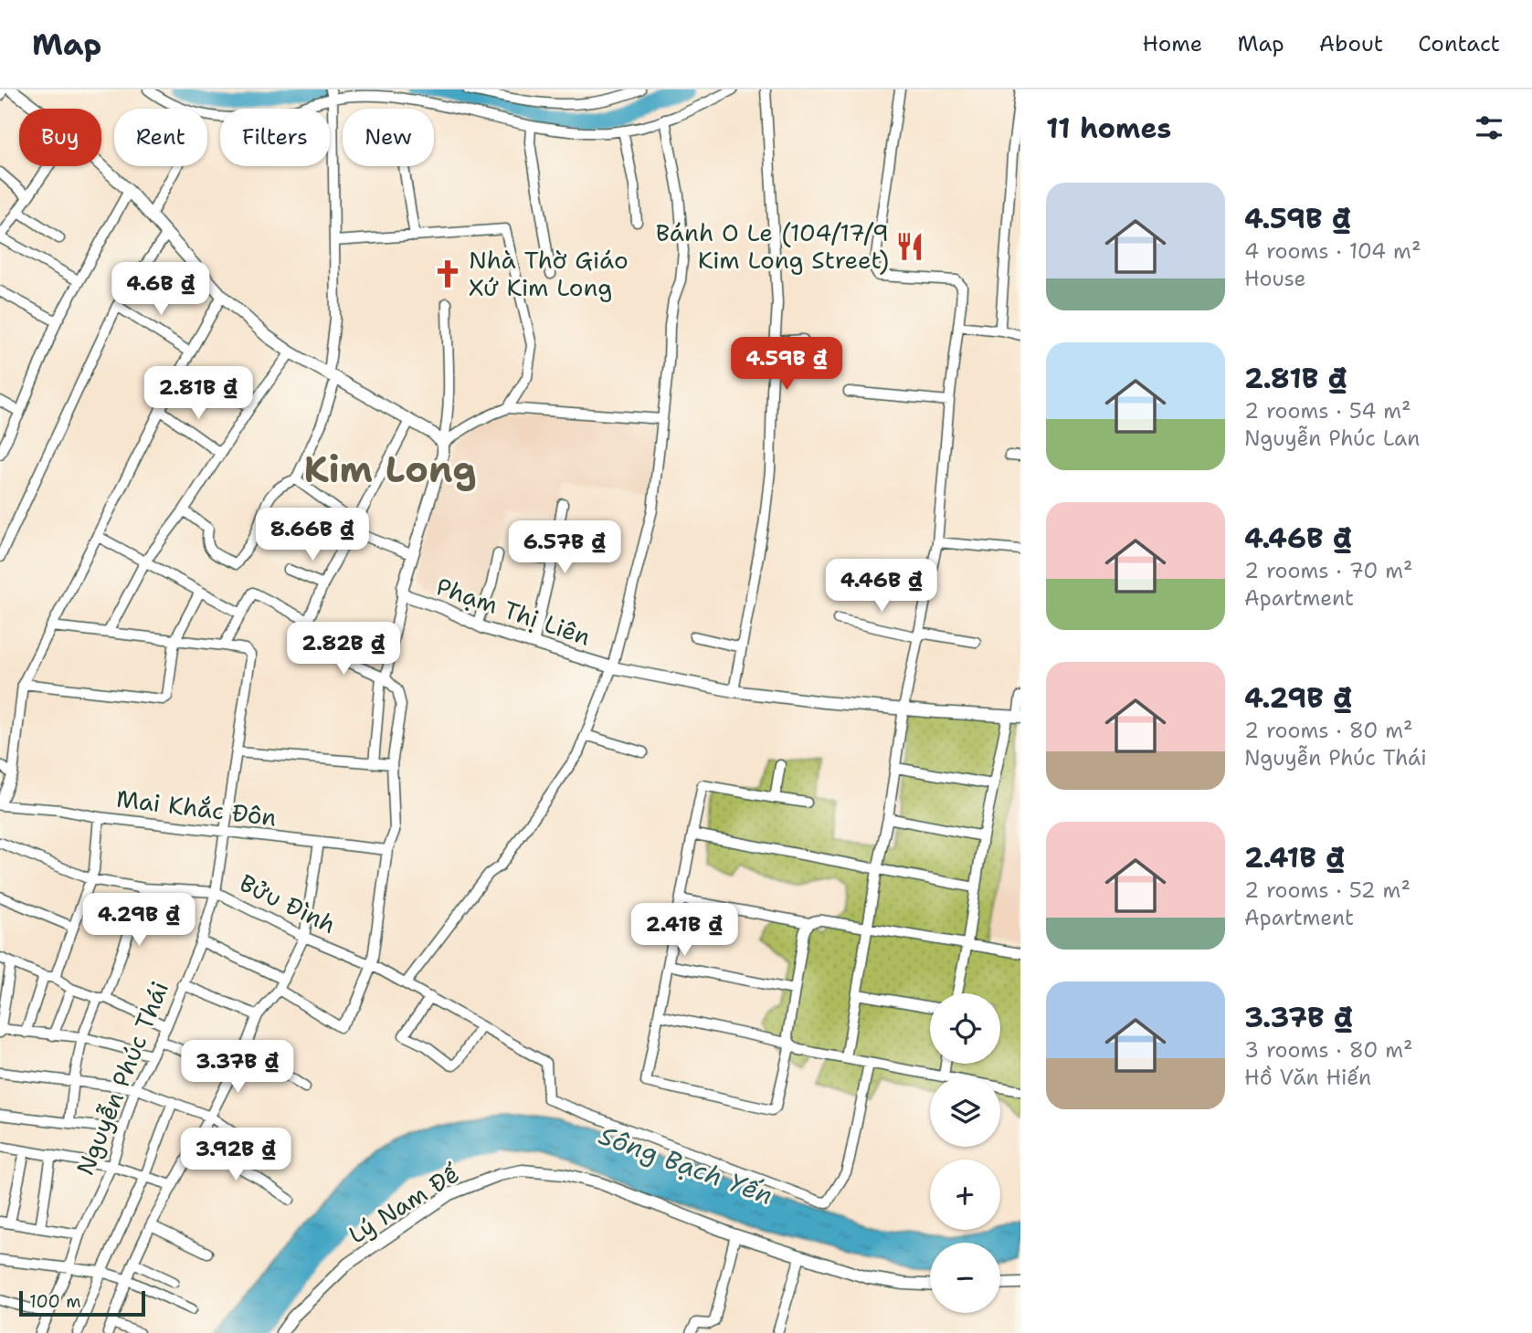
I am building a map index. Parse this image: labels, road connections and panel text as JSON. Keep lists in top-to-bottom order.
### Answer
{
  "streets": {
    "street": [
      "Phạm Thị Liên",
      "Mai Khắc Đôn",
      "Bửu Đình",
      "Nguyễn Phúc Thái",
      "Lý Nam Đế"
    ]
  },
  "crossings": [
    ["Mai Khắc Đôn", "Nguyễn Phúc Thái"],
    ["Bửu Đình", "Nguyễn Phúc Thái"]
  ],
  "districts": ["Kim Long"],
  "water": ["Sông Bạch Yến"],
  "places": {
    "restaurant": ["Bánh O Le (104/17/9 Kim Long Street)"],
    "church": ["Nhà Thờ Giáo Xứ Kim Long"]
  },
  "scale_bar": "100 m",
  "page": {
    "header": "Map",
    "nav": [
      "Home",
      "Map",
      "About",
      "Contact"
    ],
    "heading": "11 homes",
    "chip": [
      "Buy",
      "Rent",
      "Filters",
      "New"
    ],
    "list": [
      {
        "name": "4.59B ₫",
        "note": "4 rooms · 104 m² · House"
      },
      {
        "name": "2.81B ₫",
        "note": "2 rooms · 54 m² · Nguyễn Phúc Lan"
      },
      {
        "name": "4.46B ₫",
        "note": "2 rooms · 70 m² · Apartment"
      },
      {
        "name": "4.29B ₫",
        "note": "2 rooms · 80 m² · Nguyễn Phúc Thái"
      },
      {
        "name": "2.41B ₫",
        "note": "2 rooms · 52 m² · Apartment"
      },
      {
        "name": "3.37B ₫",
        "note": "3 rooms · 80 m² · Hồ Văn Hiến"
      }
    ],
    "price": [
      "4.6B ₫",
      "4.59B ₫",
      "2.81B ₫",
      "8.66B ₫",
      "6.57B ₫",
      "4.46B ₫",
      "2.82B ₫",
      "4.29B ₫",
      "2.41B ₫",
      "3.37B ₫",
      "3.92B ₫"
    ],
    "map_buttons": ["+", "−"],
    "scale": "100 m"
  }
}
